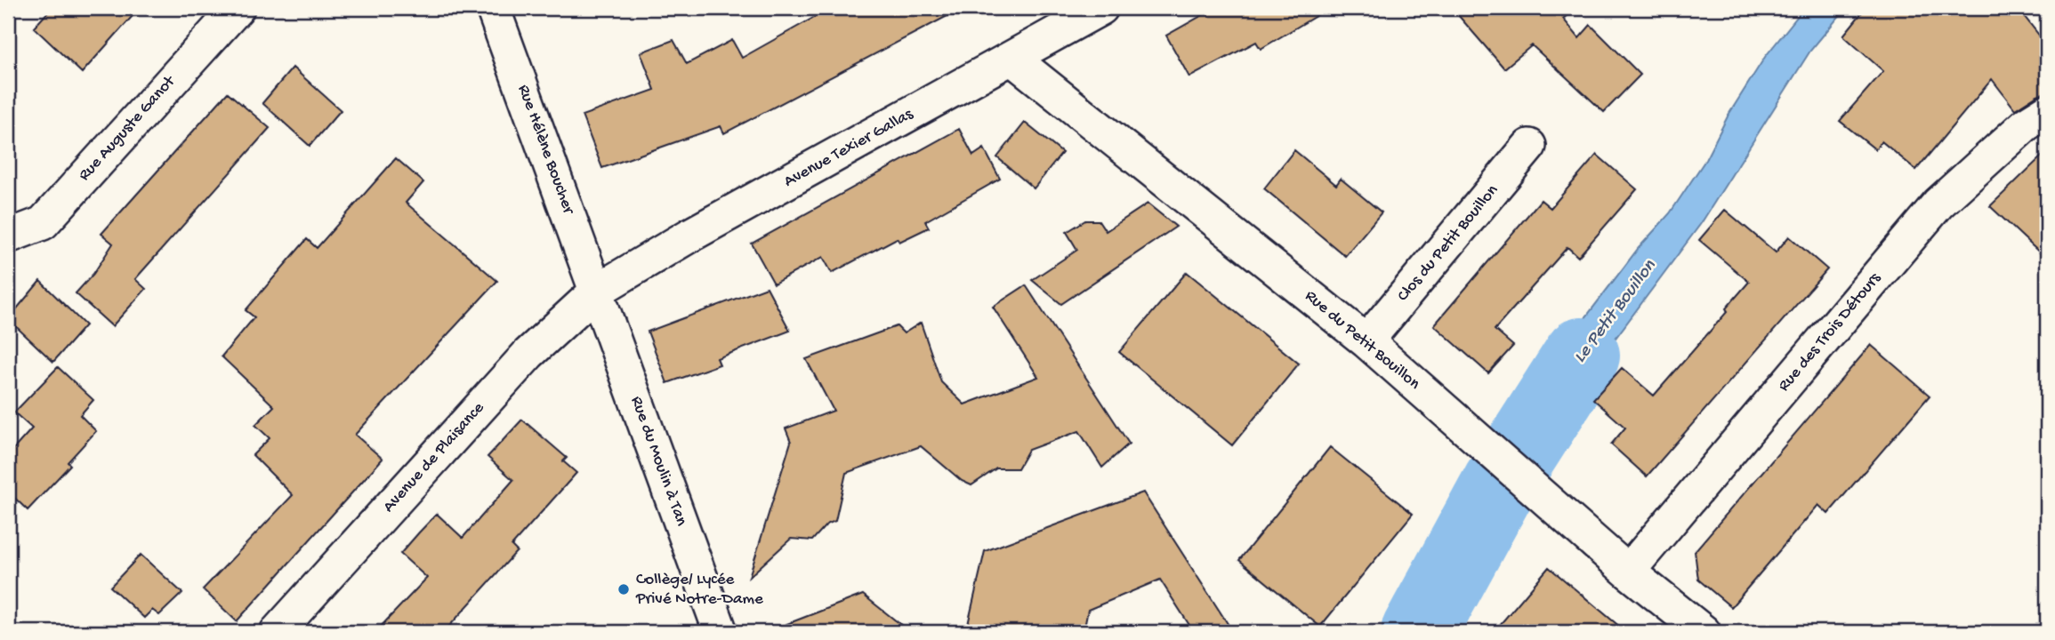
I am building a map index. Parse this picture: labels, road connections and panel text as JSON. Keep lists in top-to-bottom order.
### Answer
{
  "streets": {
    "street": [
      "Rue Auguste Ganot",
      "Avenue Texier Gallas",
      "Rue Hélène Boucher",
      "Clos du Petit Bouillon",
      "Rue des Trois Détours",
      "Rue du Petit Bouillon",
      "Avenue de Plaisance",
      "Rue du Moulin à Tan"
    ]
  },
  "crossings": [
    ["Avenue Texier Gallas", "Rue Hélène Boucher"],
    ["Avenue Texier Gallas", "Rue du Petit Bouillon"],
    ["Avenue Texier Gallas", "Avenue de Plaisance"],
    ["Avenue Texier Gallas", "Rue du Moulin à Tan"],
    ["Rue Hélène Boucher", "Avenue de Plaisance"],
    ["Rue Hélène Boucher", "Rue du Moulin à Tan"],
    ["Clos du Petit Bouillon", "Rue du Petit Bouillon"],
    ["Rue des Trois Détours", "Rue du Petit Bouillon"],
    ["Avenue de Plaisance", "Rue du Moulin à Tan"]
  ],
  "water": ["Le Petit Bouillon"],
  "places": ["Collège/ Lycée Privé Notre-Dame"]
}
